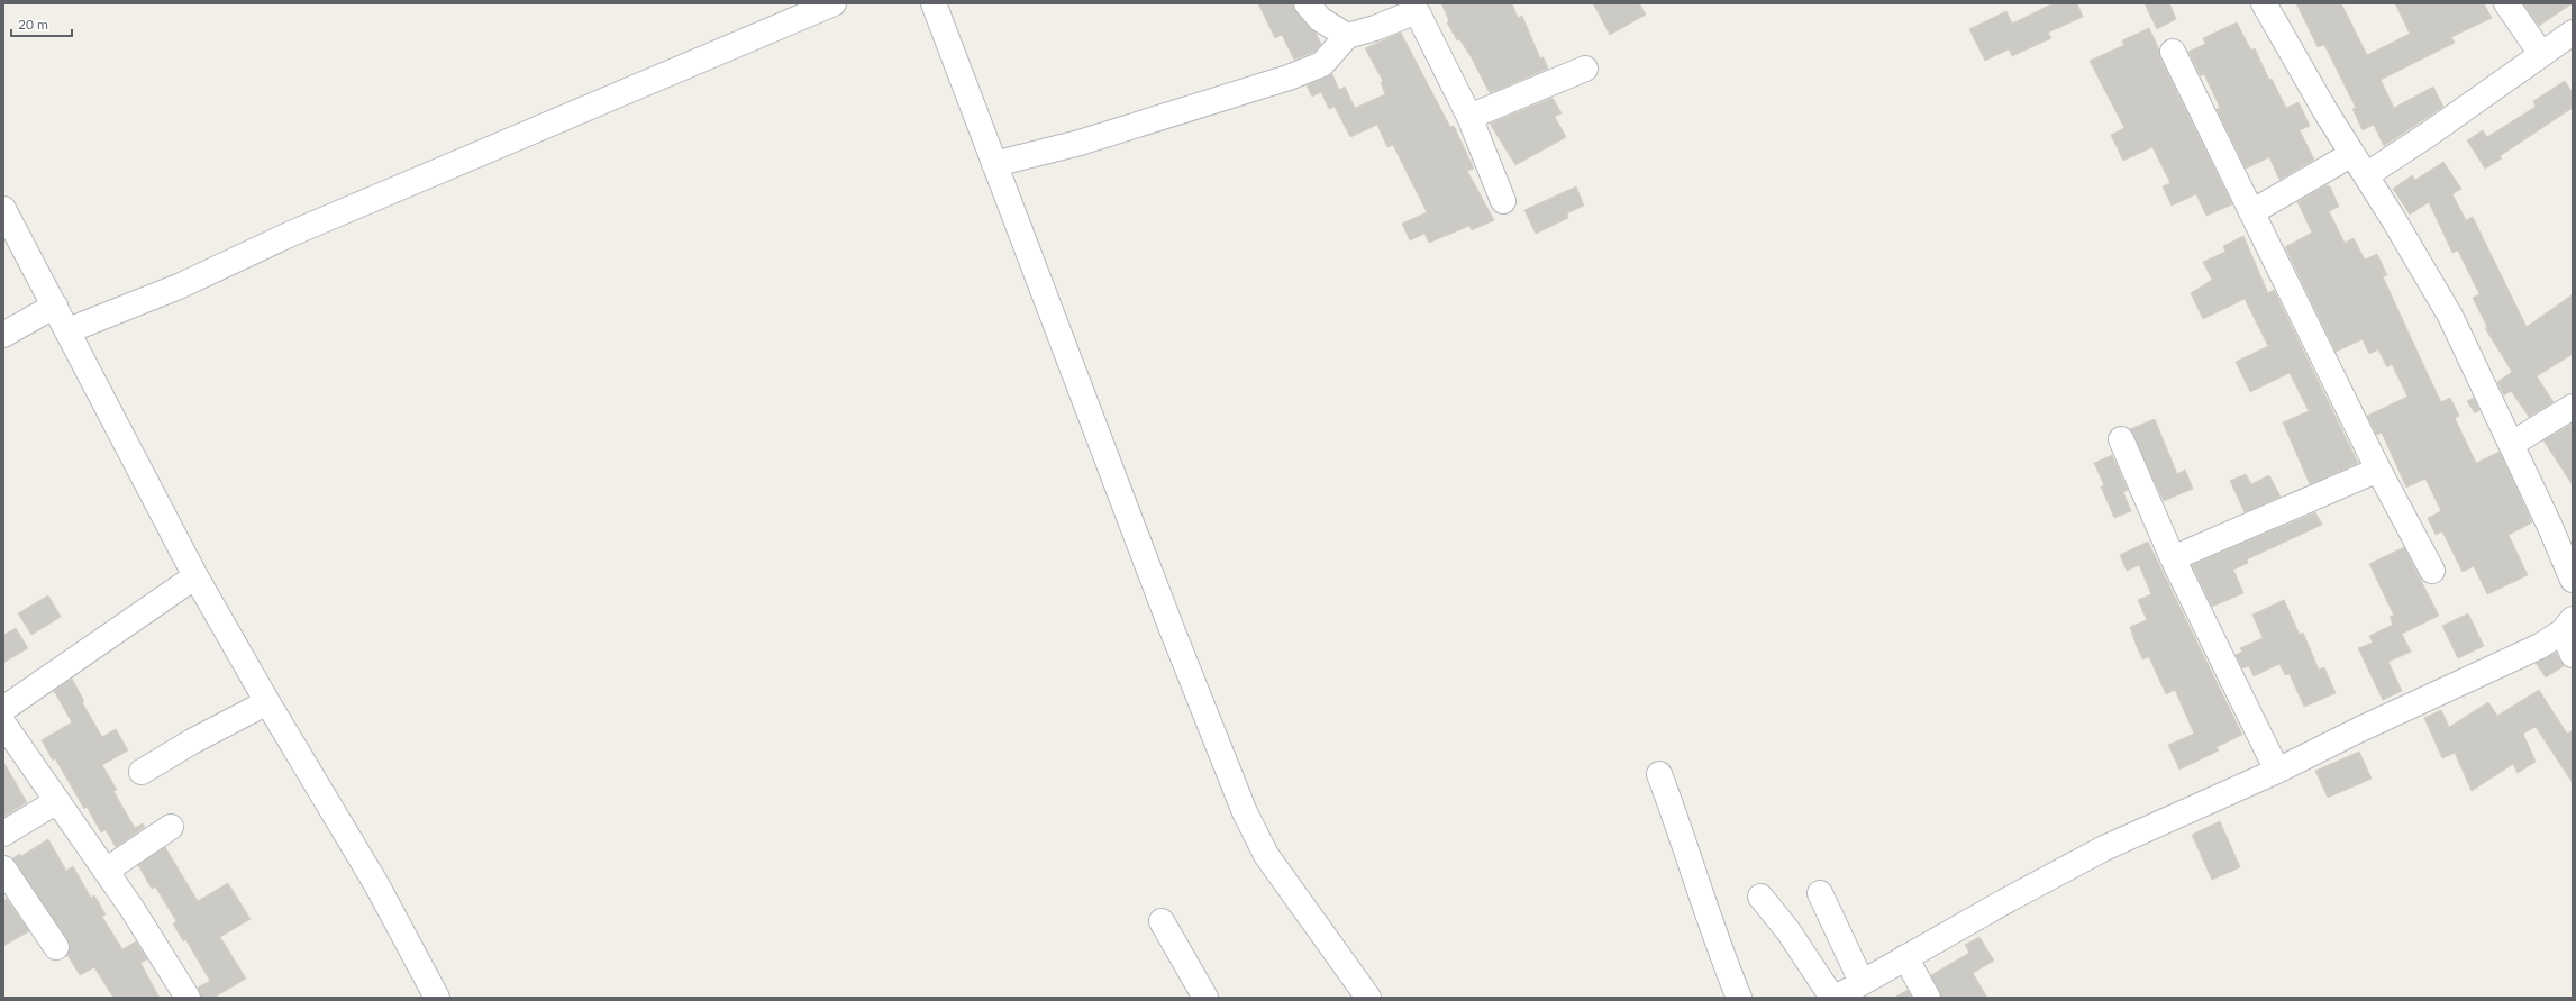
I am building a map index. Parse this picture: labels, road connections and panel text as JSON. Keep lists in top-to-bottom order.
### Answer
{
  "scale_bar": "20 m"
}
